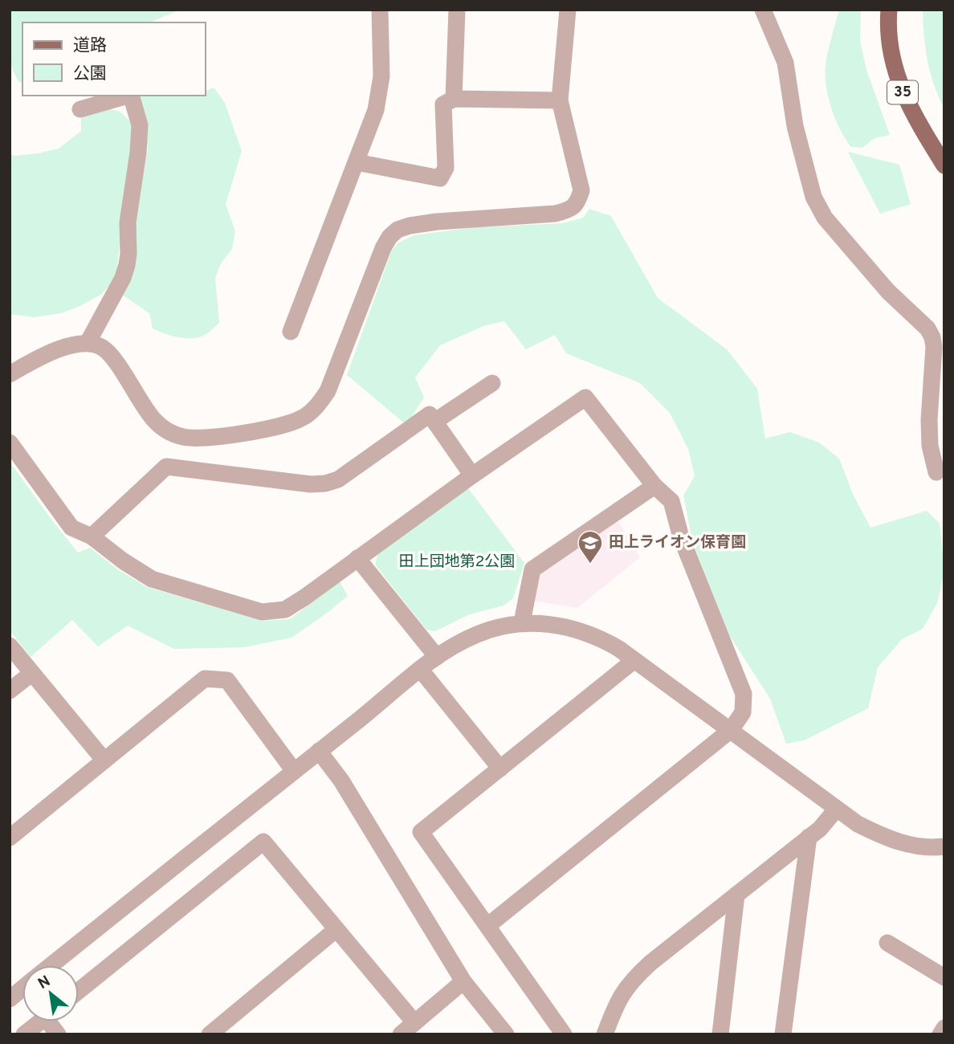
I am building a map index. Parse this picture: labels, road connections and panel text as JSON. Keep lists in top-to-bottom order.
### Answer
{
  "streets": {
    "main road": ["35"]
  },
  "parks": ["田上団地第2公園"],
  "places": {
    "school or university": ["田上ライオン保育園"]
  },
  "legend": ["道路", "公園"],
  "north": "top left"
}
